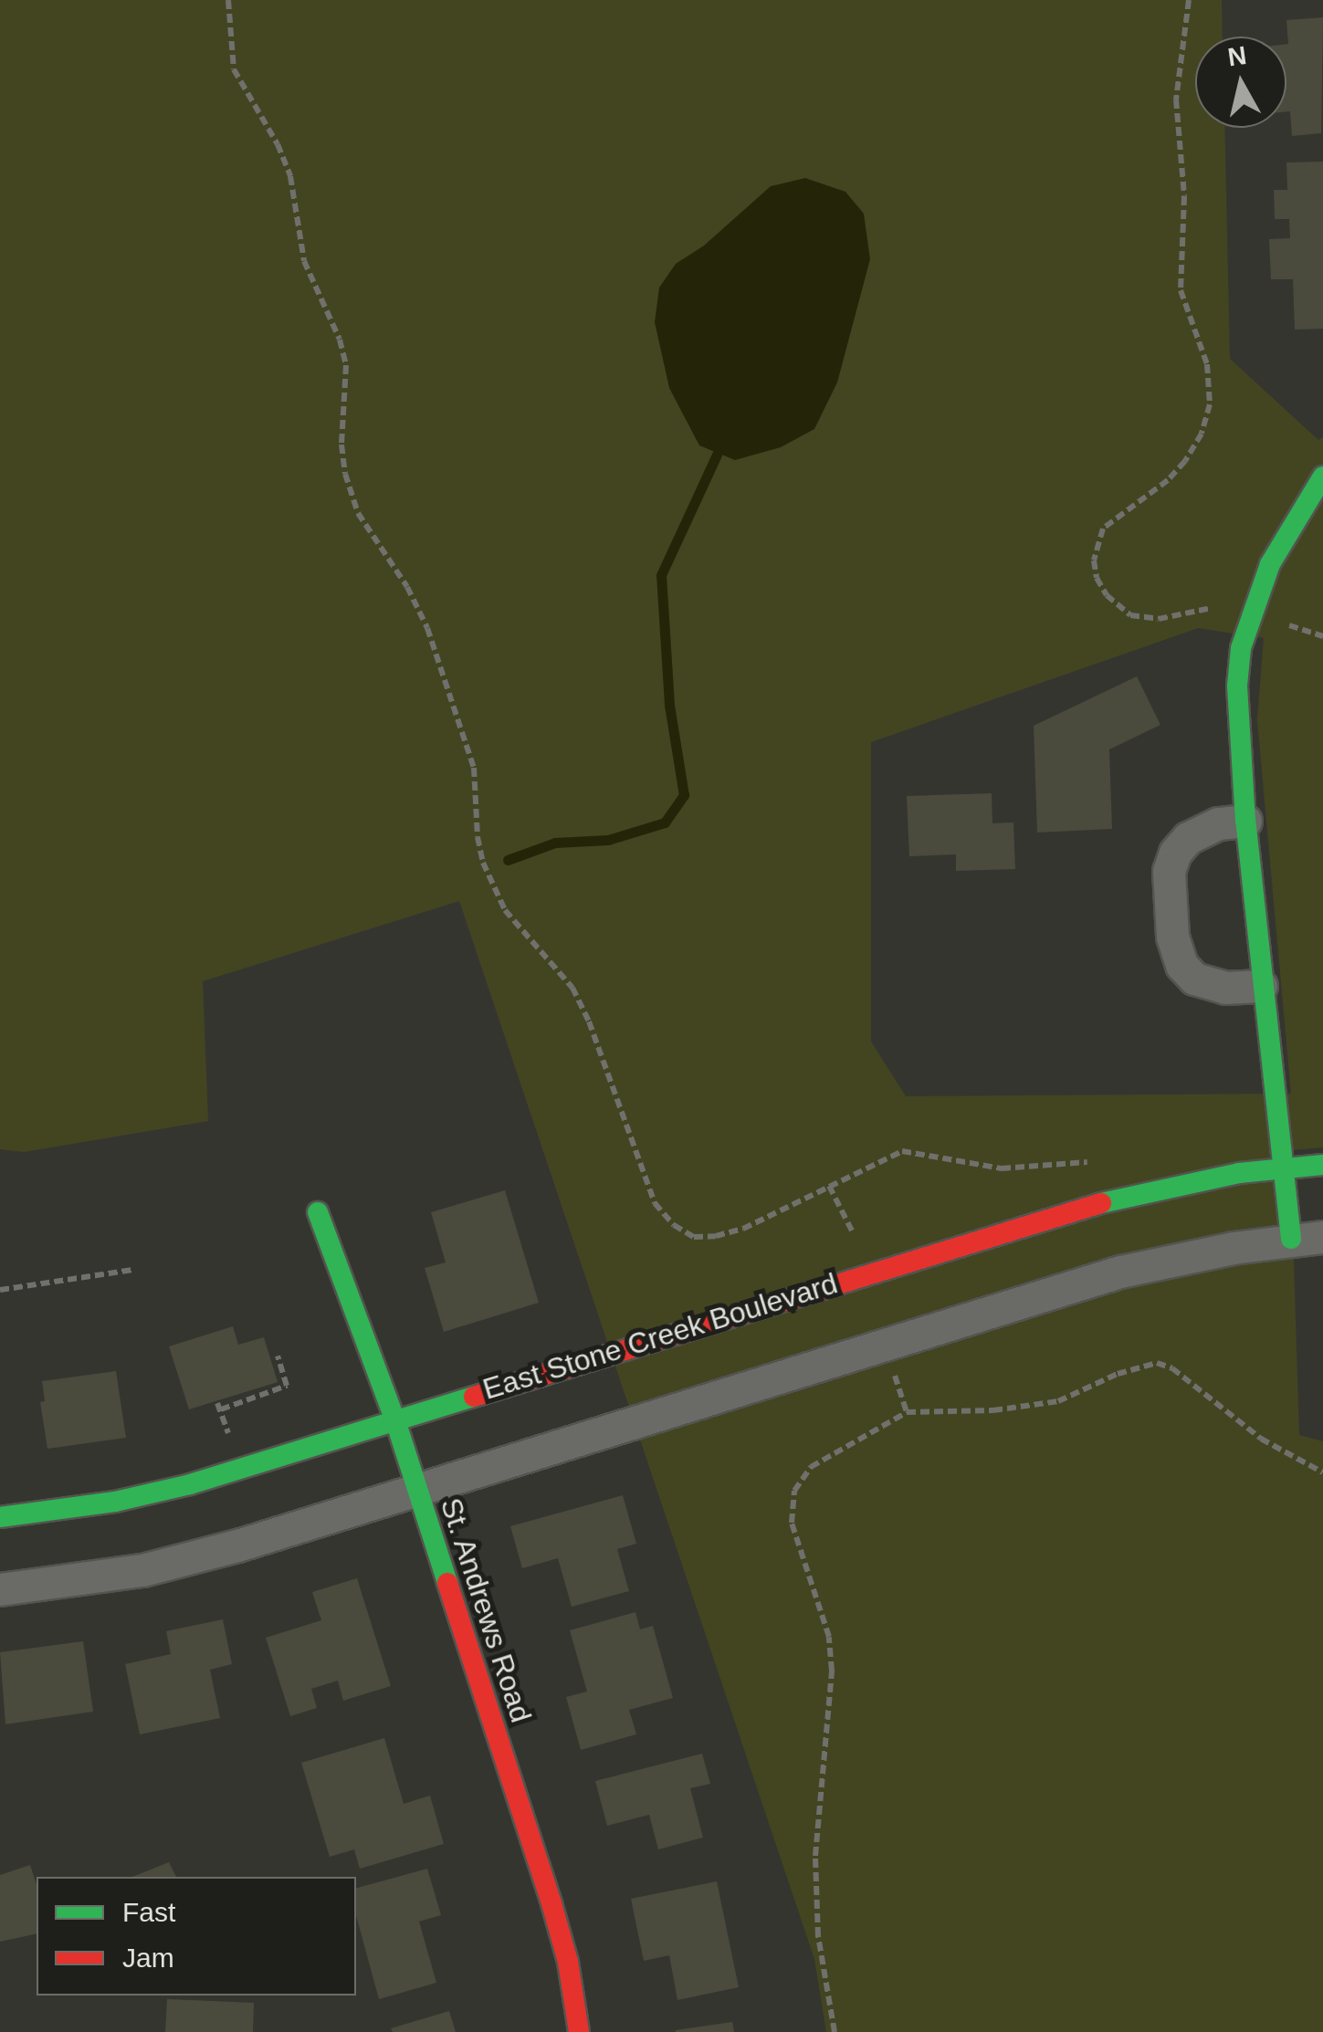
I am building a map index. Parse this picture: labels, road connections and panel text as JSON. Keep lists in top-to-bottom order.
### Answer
{
  "streets": {
    "street": ["East Stone Creek Boulevard", "St. Andrews Road"]
  },
  "crossings": [
    ["East Stone Creek Boulevard", "St. Andrews Road"]
  ],
  "legend": ["Fast", "Jam"],
  "north": "top"
}
